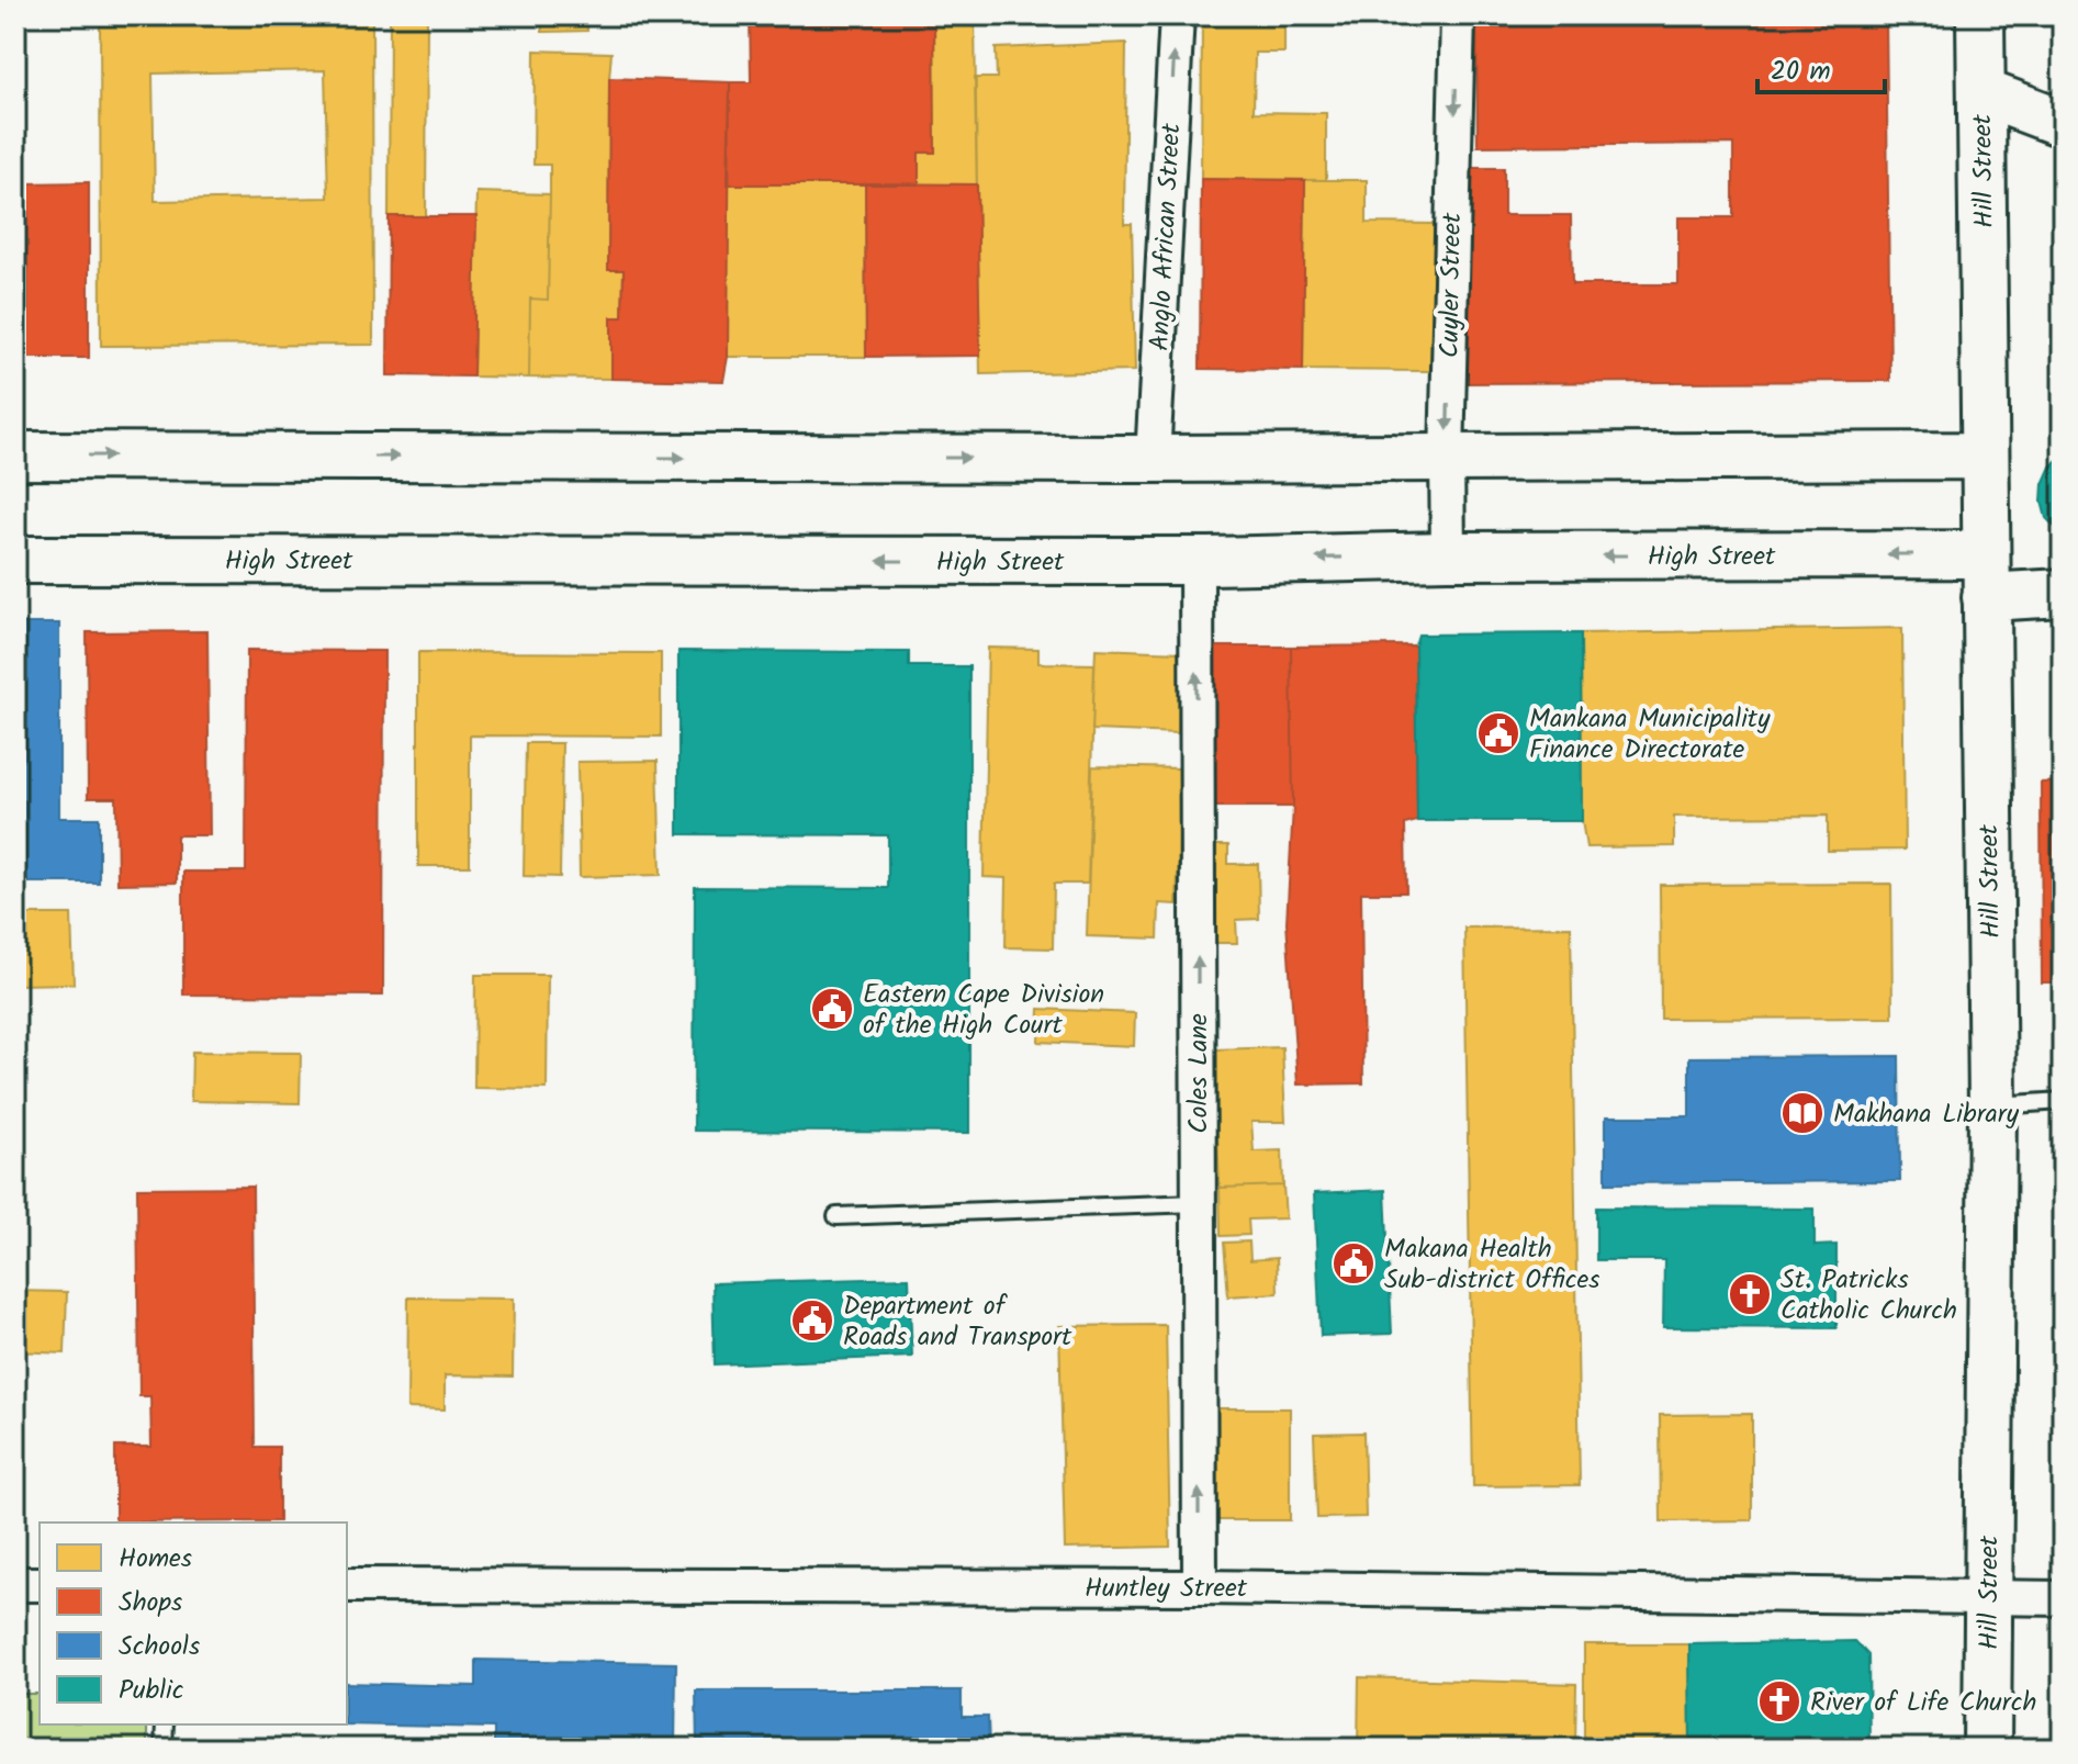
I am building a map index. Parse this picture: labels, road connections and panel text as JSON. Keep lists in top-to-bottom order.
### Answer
{
  "streets": {
    "street": [
      "Hill Street",
      "Anglo African Street",
      "Cuyler Street",
      "High Street",
      "Coles Lane",
      "Huntley Street"
    ]
  },
  "crossings": [
    ["Hill Street", "High Street"],
    ["Hill Street", "Huntley Street"],
    ["Cuyler Street", "High Street"],
    ["High Street", "Coles Lane"],
    ["Coles Lane", "Huntley Street"]
  ],
  "one_way": ["Anglo African Street", "Cuyler Street", "Coles Lane"],
  "places": {
    "public building": [
      "Mankana Municipality Finance Directorate",
      "Eastern Cape Division of the High Court",
      "Makana Health Sub-district Offices",
      "Department of Roads and Transport"
    ],
    "library": ["Makhana Library"],
    "church": ["St. Patricks Catholic Church", "River of Life Church"]
  },
  "legend": [
    "Homes",
    "Shops",
    "Schools",
    "Public"
  ],
  "scale_bar": "20 m"
}
